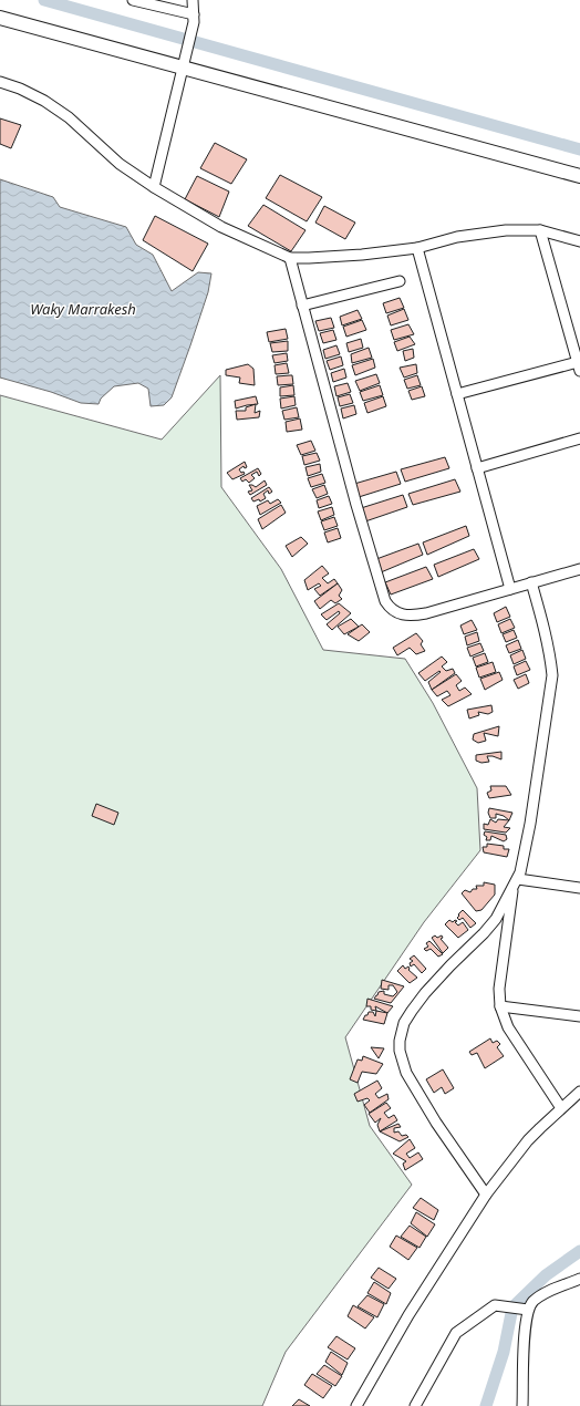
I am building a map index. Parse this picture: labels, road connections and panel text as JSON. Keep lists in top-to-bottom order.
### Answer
{
  "water": ["Waky Marrakesh"]
}
